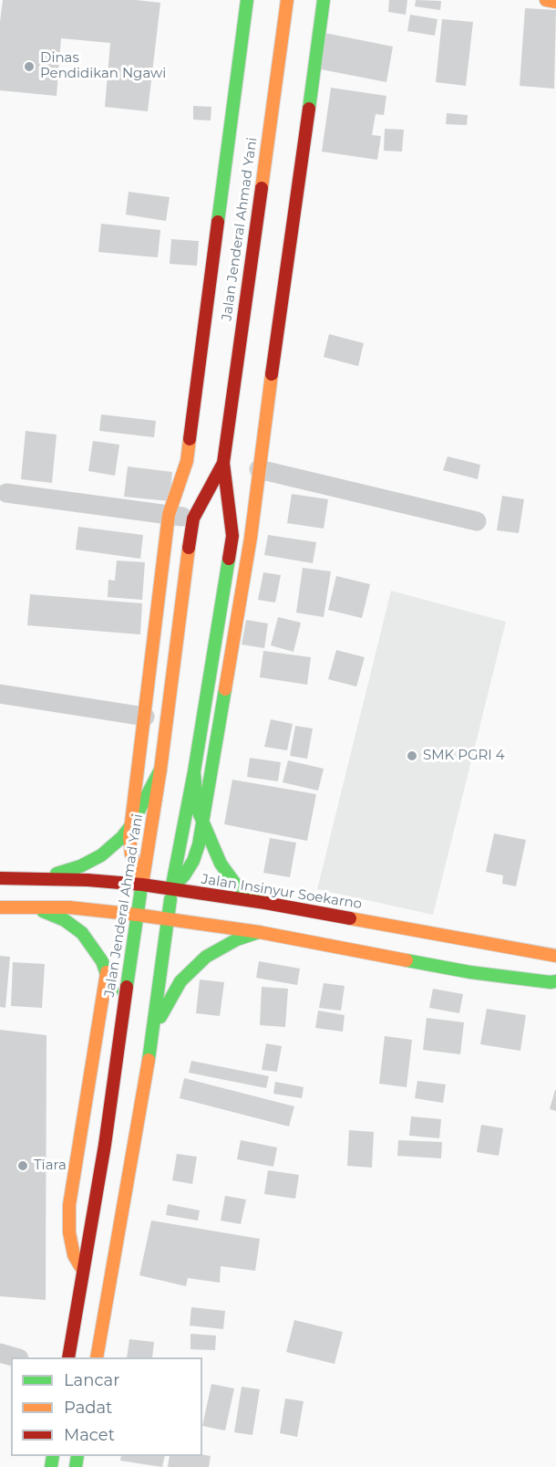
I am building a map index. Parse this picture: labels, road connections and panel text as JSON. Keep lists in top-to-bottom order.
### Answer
{
  "streets": {
    "main road": ["Jalan Jenderal Ahmad Yani", "Jalan Insinyur Soekarno"]
  },
  "crossings": [
    ["Jalan Jenderal Ahmad Yani", "Jalan Insinyur Soekarno"]
  ],
  "places": ["Dinas Pendidikan Ngawi", "SMK PGRI 4", "Tiara"],
  "legend": ["Lancar", "Padat", "Macet"]
}
